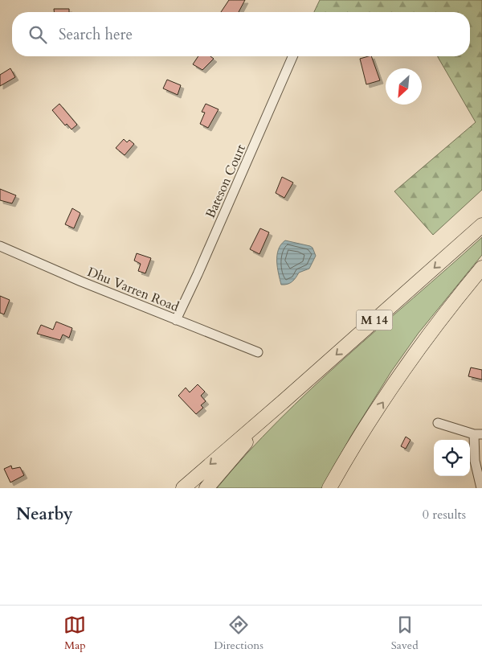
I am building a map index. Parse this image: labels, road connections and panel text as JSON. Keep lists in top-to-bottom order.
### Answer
{
  "streets": {
    "highway": ["M 14"],
    "street": ["Bateson Court", "Dhu Varren Road"]
  },
  "crossings": [
    ["Bateson Court", "Dhu Varren Road"]
  ],
  "north": "bottom left",
  "page": {
    "search": "Search here",
    "heading": ["Nearby", "0 results"],
    "nav": ["Map", "Directions", "Saved"]
  }
}
